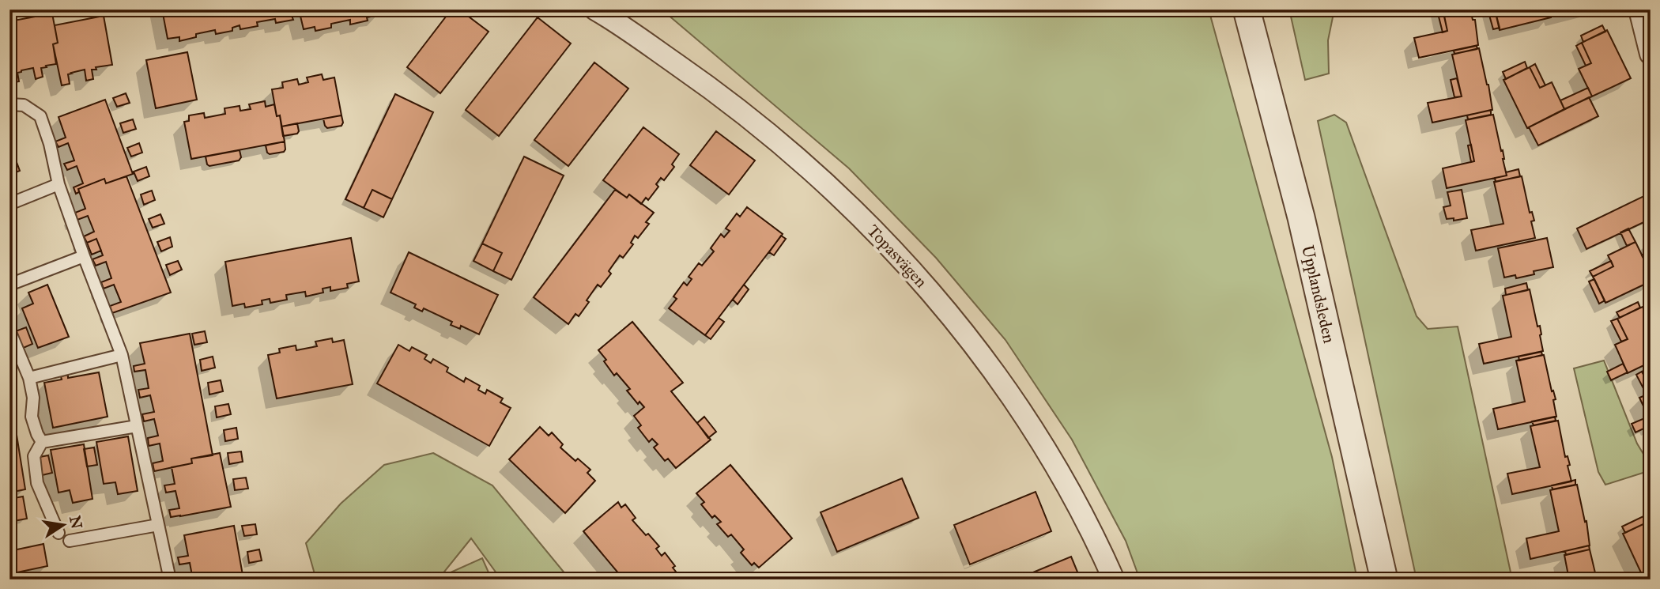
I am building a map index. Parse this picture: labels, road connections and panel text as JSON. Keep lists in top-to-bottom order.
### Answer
{
  "streets": {
    "street": ["Topasvägen", "Upplandsleden"]
  },
  "north": "right"
}
